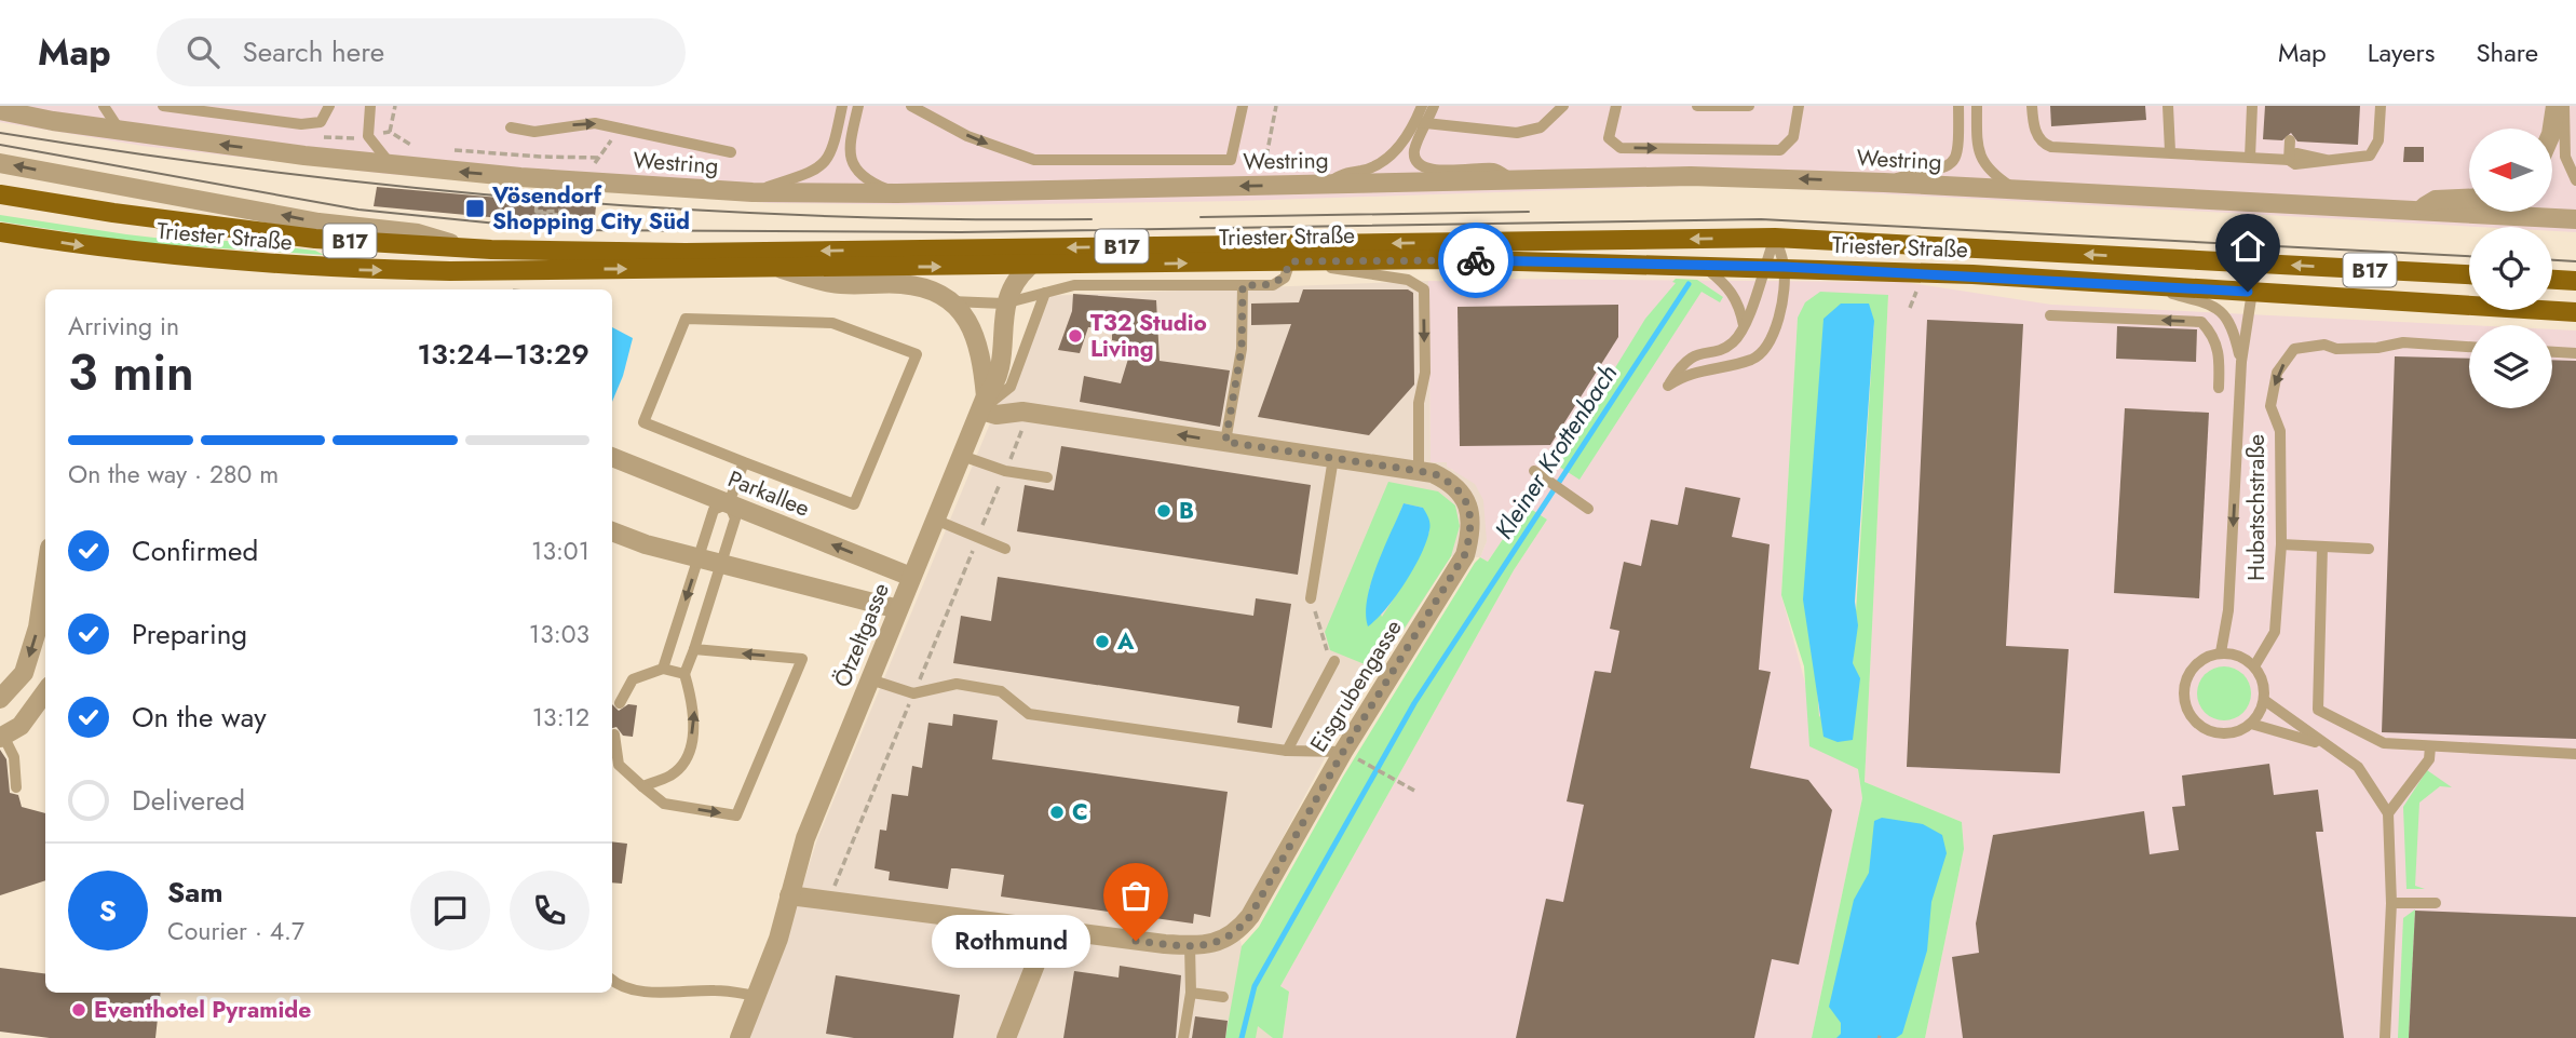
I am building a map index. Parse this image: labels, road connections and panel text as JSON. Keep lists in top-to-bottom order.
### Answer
{
  "streets": {
    "main road": ["Triester Straße", "B17"],
    "street": [
      "Westring",
      "Parkallee",
      "Ötzeltgasse",
      "Eisgrubengasse"
    ],
    "lane": ["Hubatschstraße"]
  },
  "crossings": [
    ["Triester Straße", "Ötzeltgasse"],
    ["Parkallee", "Ötzeltgasse"],
    ["Ötzeltgasse", "Eisgrubengasse"]
  ],
  "one_way": ["Westring"],
  "water": ["Kleiner Krottenbach"],
  "places": {
    "transit": ["Vösendorf Shopping City Süd"],
    "other": [
      "T32 Studio Living",
      "B",
      "A",
      "C",
      "Rothmund",
      "Eventhotel Pyramide"
    ]
  },
  "north": "left",
  "page": {
    "header": "Map",
    "search": "Search here",
    "nav": ["Map", "Layers", "Share"],
    "heading": ["3 min", "Arriving in", "13:24–13:29"],
    "panel": ["Sam", "Courier · 4.7"],
    "bar": "On the way · 280 m",
    "list": [
      ["Confirmed", "13:01"],
      ["Preparing", "13:03"],
      ["On the way", "13:12"],
      "Delivered"
    ],
    "round": "S",
    "bubble": "Rothmund"
  }
}
